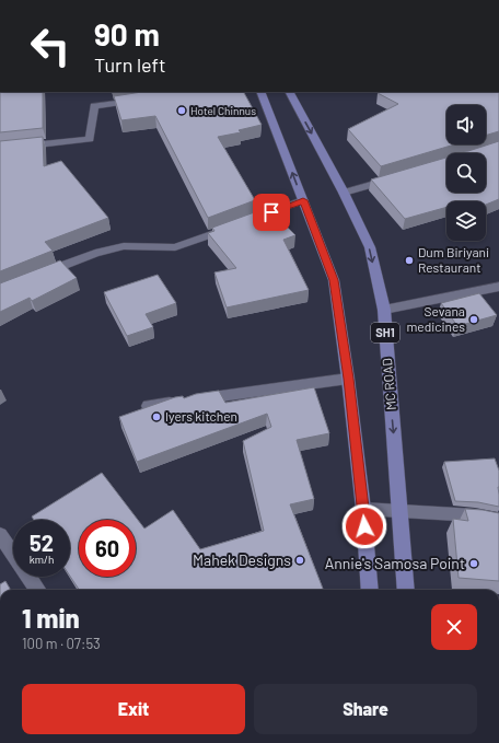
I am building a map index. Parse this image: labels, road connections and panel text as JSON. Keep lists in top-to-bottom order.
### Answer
{
  "streets": {
    "main road": ["SH1", "MC ROAD"]
  },
  "places": [
    "Hotel Chinnus",
    "Dum Biriyani Restaurant",
    "Sevana medicines",
    "Iyers kitchen",
    "Mahek Designs",
    "Annie's Samosa Point"
  ],
  "page": {
    "turn": ["90 m", "Turn left"],
    "speed": "52 km/h",
    "limit": "60",
    "heading": ["1 min", "100 m · 07:53"],
    "buttons": ["Exit", "Share"]
  }
}
